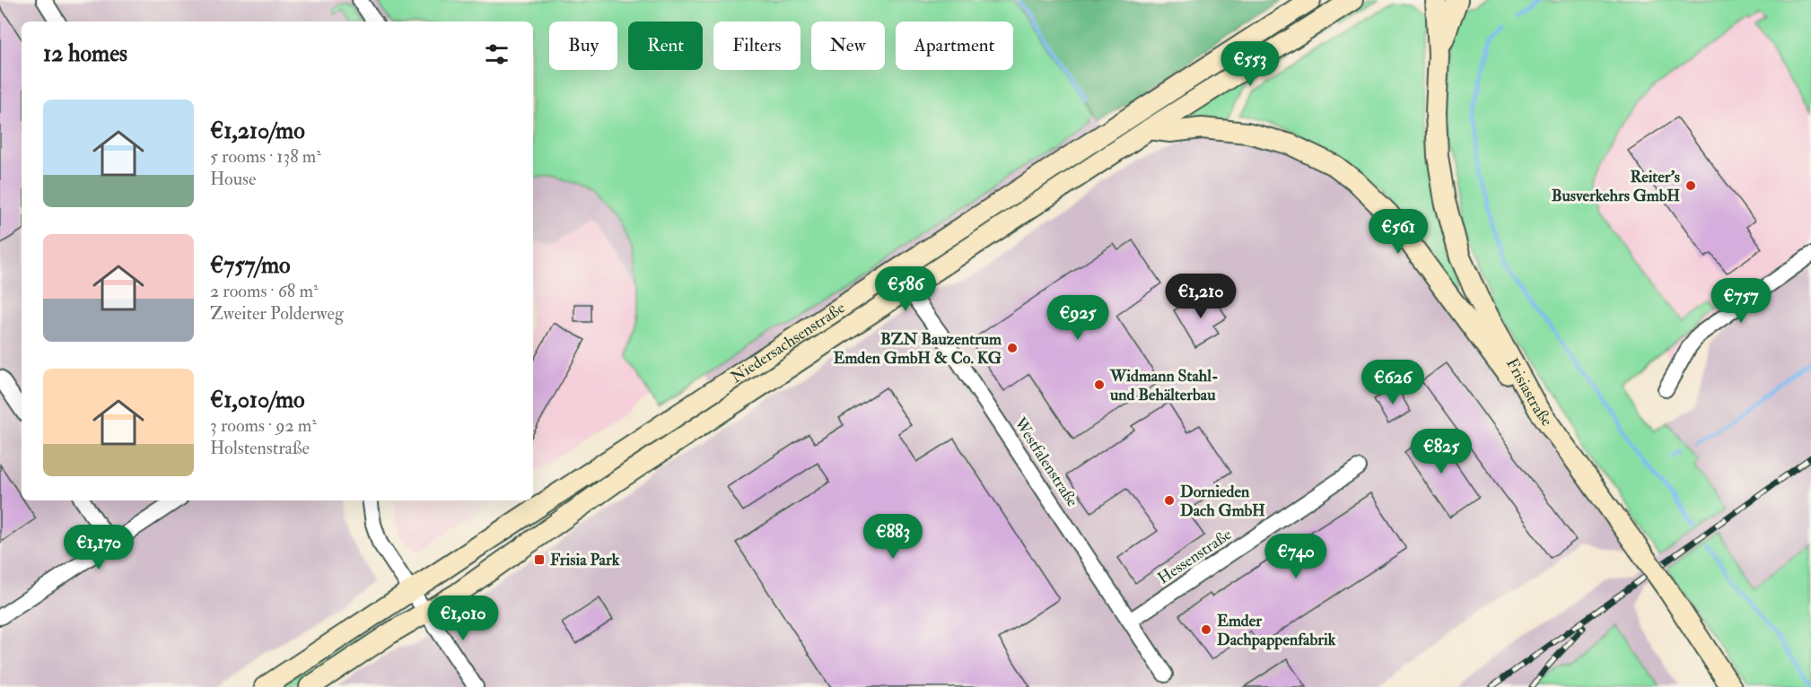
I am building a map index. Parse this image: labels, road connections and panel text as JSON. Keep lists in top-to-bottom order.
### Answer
{
  "streets": {
    "main road": ["Niedersachsenstraße", "Frisiastraße"],
    "street": ["Westfalenstraße", "Hessenstraße"]
  },
  "crossings": [
    ["Niedersachsenstraße", "Westfalenstraße"],
    ["Westfalenstraße", "Hessenstraße"]
  ],
  "places": {
    "other": [
      "Reiter's Busverkehrs GmbH",
      "BZN Bauzentrum Emden GmbH & Co. KG",
      "Widmann Stahl- und Behälterbau",
      "Dornieden Dach GmbH",
      "Emder Dachpappenfabrik"
    ],
    "transit": ["Frisia Park"]
  },
  "page": {
    "chip": [
      "Buy",
      "Rent",
      "Filters",
      "New",
      "Apartment"
    ],
    "heading": "12 homes",
    "price": [
      "€553",
      "€561",
      "€586",
      "€1,210",
      "€757",
      "€925",
      "€626",
      "€825",
      "€883",
      "€1,170",
      "€740",
      "€1,010"
    ],
    "list": [
      {
        "name": "€1,210/mo",
        "note": "5 rooms · 138 m² · House"
      },
      {
        "name": "€757/mo",
        "note": "2 rooms · 68 m² · Zweiter Polderweg"
      },
      {
        "name": "€1,010/mo",
        "note": "3 rooms · 92 m² · Holstenstraße"
      }
    ]
  }
}
